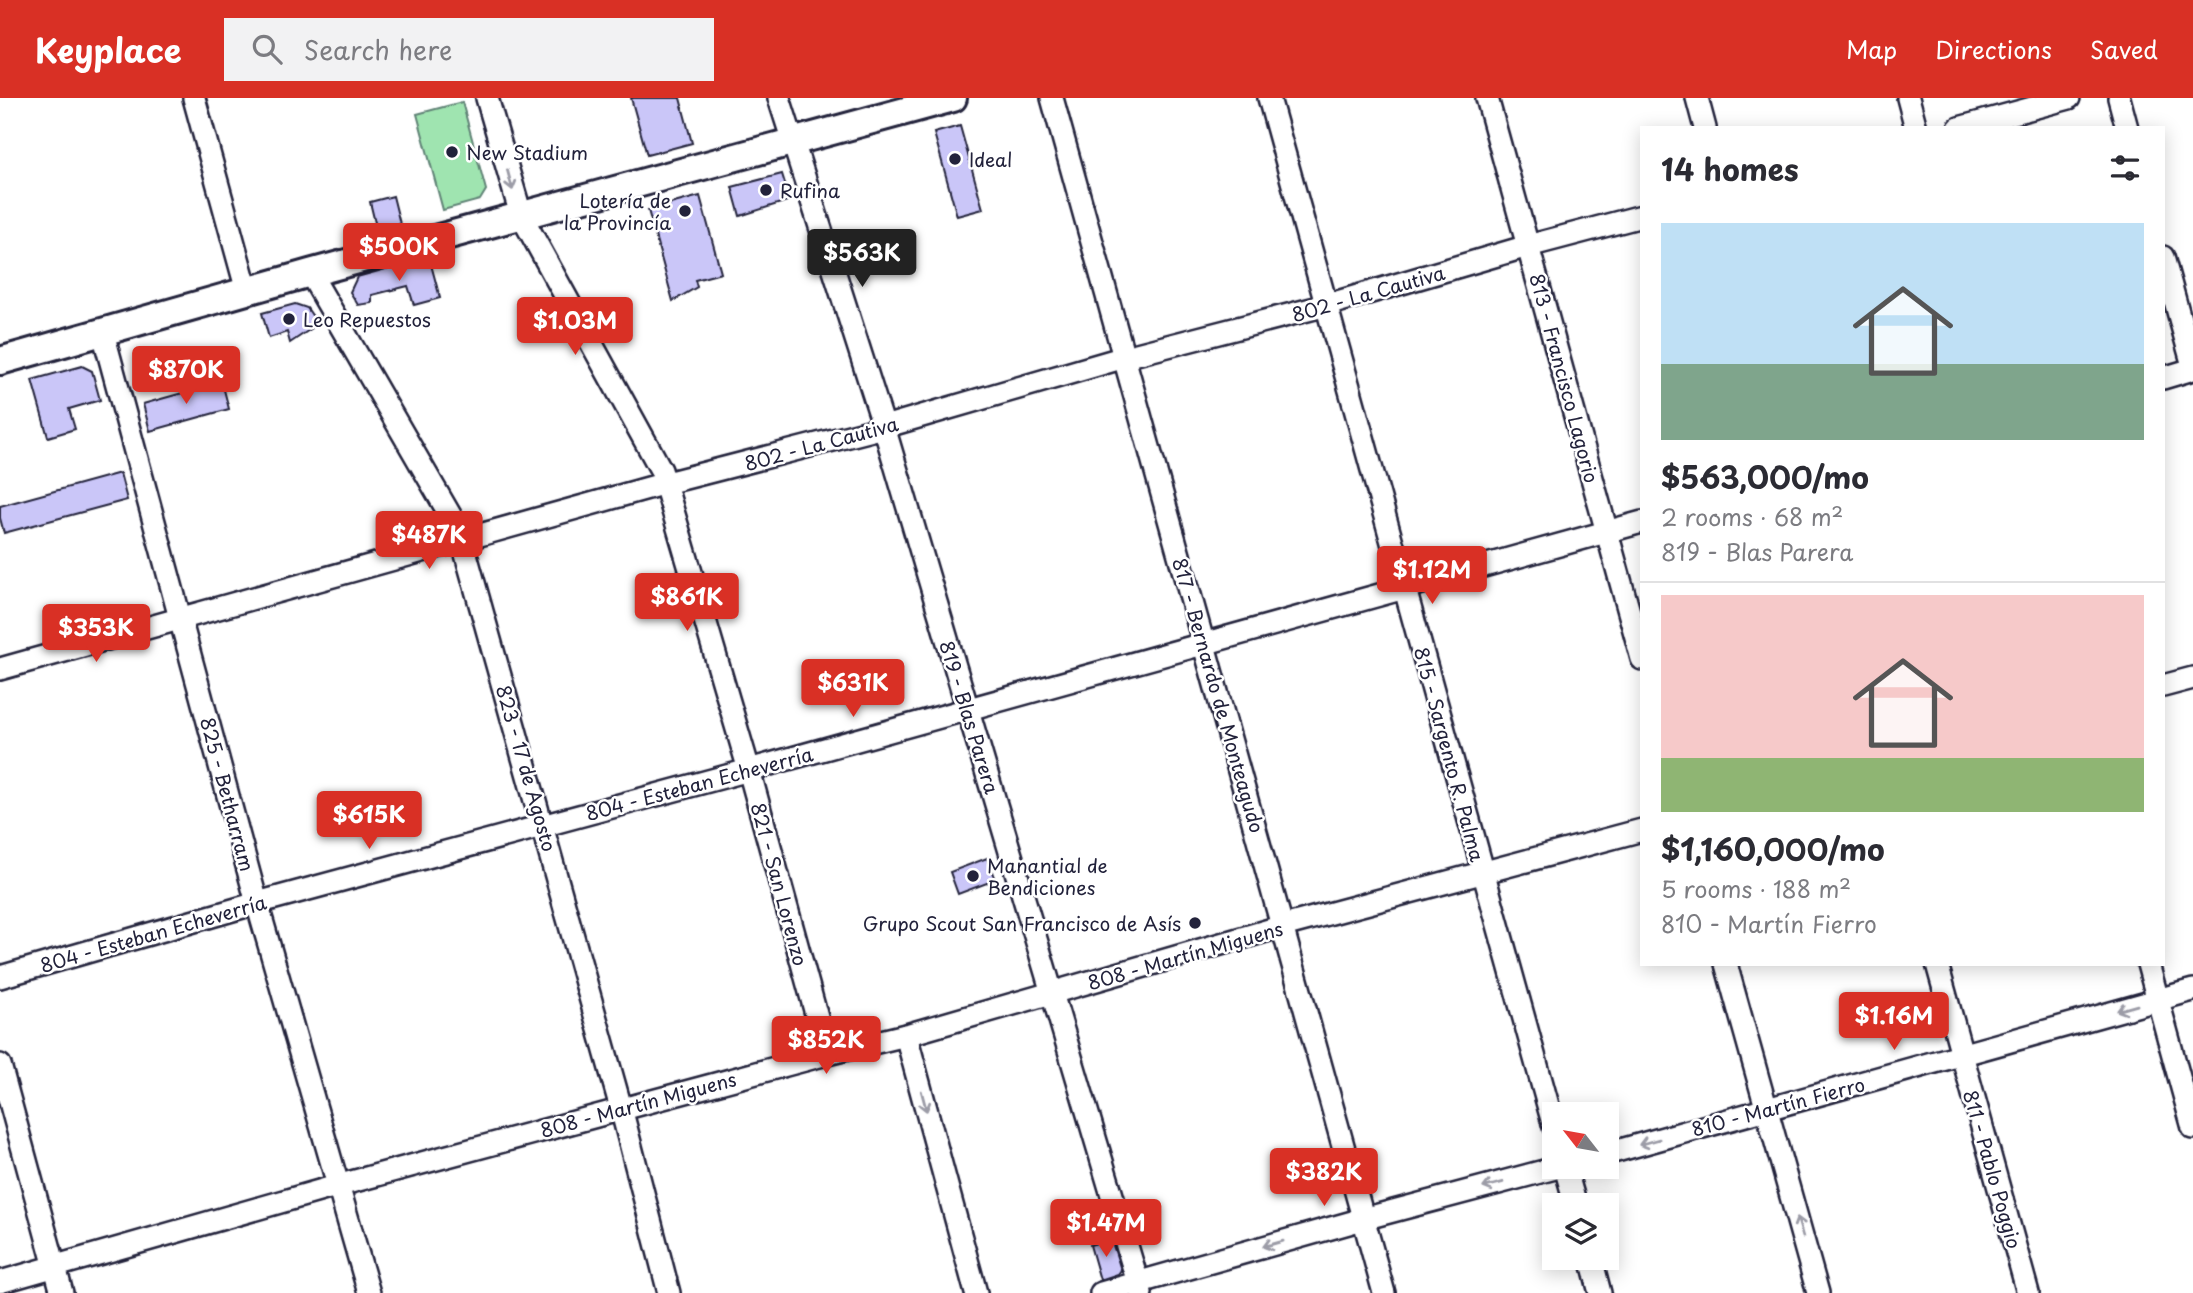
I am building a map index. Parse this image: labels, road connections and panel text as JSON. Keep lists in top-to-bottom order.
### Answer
{
  "streets": {
    "street": [
      "802 - La Cautiva",
      "813 - Francisco Lagorio",
      "817 - Bernardo de Monteagudo",
      "819 - Blas Parera",
      "815 - Sargento R. Palma",
      "823 - 17 de Agosto",
      "804 - Esteban Echeverría",
      "825 - Betharram",
      "821 - San Lorenzo",
      "808 - Martín Miguens",
      "810 - Martín Fierro",
      "811 - Pablo Poggio"
    ]
  },
  "crossings": [
    ["802 - La Cautiva", "813 - Francisco Lagorio"],
    ["802 - La Cautiva", "817 - Bernardo de Monteagudo"],
    ["802 - La Cautiva", "819 - Blas Parera"],
    ["802 - La Cautiva", "815 - Sargento R. Palma"],
    ["802 - La Cautiva", "823 - 17 de Agosto"],
    ["802 - La Cautiva", "825 - Betharram"],
    ["802 - La Cautiva", "821 - San Lorenzo"],
    ["813 - Francisco Lagorio", "804 - Esteban Echeverría"],
    ["817 - Bernardo de Monteagudo", "804 - Esteban Echeverría"],
    ["817 - Bernardo de Monteagudo", "808 - Martín Miguens"],
    ["819 - Blas Parera", "804 - Esteban Echeverría"],
    ["819 - Blas Parera", "808 - Martín Miguens"],
    ["815 - Sargento R. Palma", "804 - Esteban Echeverría"],
    ["815 - Sargento R. Palma", "808 - Martín Miguens"],
    ["823 - 17 de Agosto", "804 - Esteban Echeverría"],
    ["823 - 17 de Agosto", "808 - Martín Miguens"],
    ["804 - Esteban Echeverría", "825 - Betharram"],
    ["804 - Esteban Echeverría", "821 - San Lorenzo"],
    ["825 - Betharram", "808 - Martín Miguens"],
    ["821 - San Lorenzo", "808 - Martín Miguens"],
    ["810 - Martín Fierro", "811 - Pablo Poggio"]
  ],
  "one_way": ["810 - Martín Fierro"],
  "places": [
    "New Stadium",
    "Ideal",
    "Rufina",
    "Lotería de la Provincía",
    "Leo Repuestos",
    "Manantial de Bendiciones",
    "Grupo Scout San Francisco de Asís"
  ],
  "north": "top left",
  "page": {
    "header": "Keyplace",
    "search": "Search here",
    "nav": ["Map", "Directions", "Saved"],
    "heading": "14 homes",
    "list": [
      {
        "name": "$563,000/mo",
        "note": "2 rooms · 68 m² · 819 - Blas Parera"
      },
      {
        "name": "$1,160,000/mo",
        "note": "5 rooms · 188 m² · 810 - Martín Fierro"
      }
    ],
    "price": [
      "$500K",
      "$563K",
      "$1.03M",
      "$870K",
      "$487K",
      "$1.12M",
      "$861K",
      "$353K",
      "$631K",
      "$615K",
      "$1.16M",
      "$852K",
      "$382K",
      "$1.47M"
    ]
  }
}
